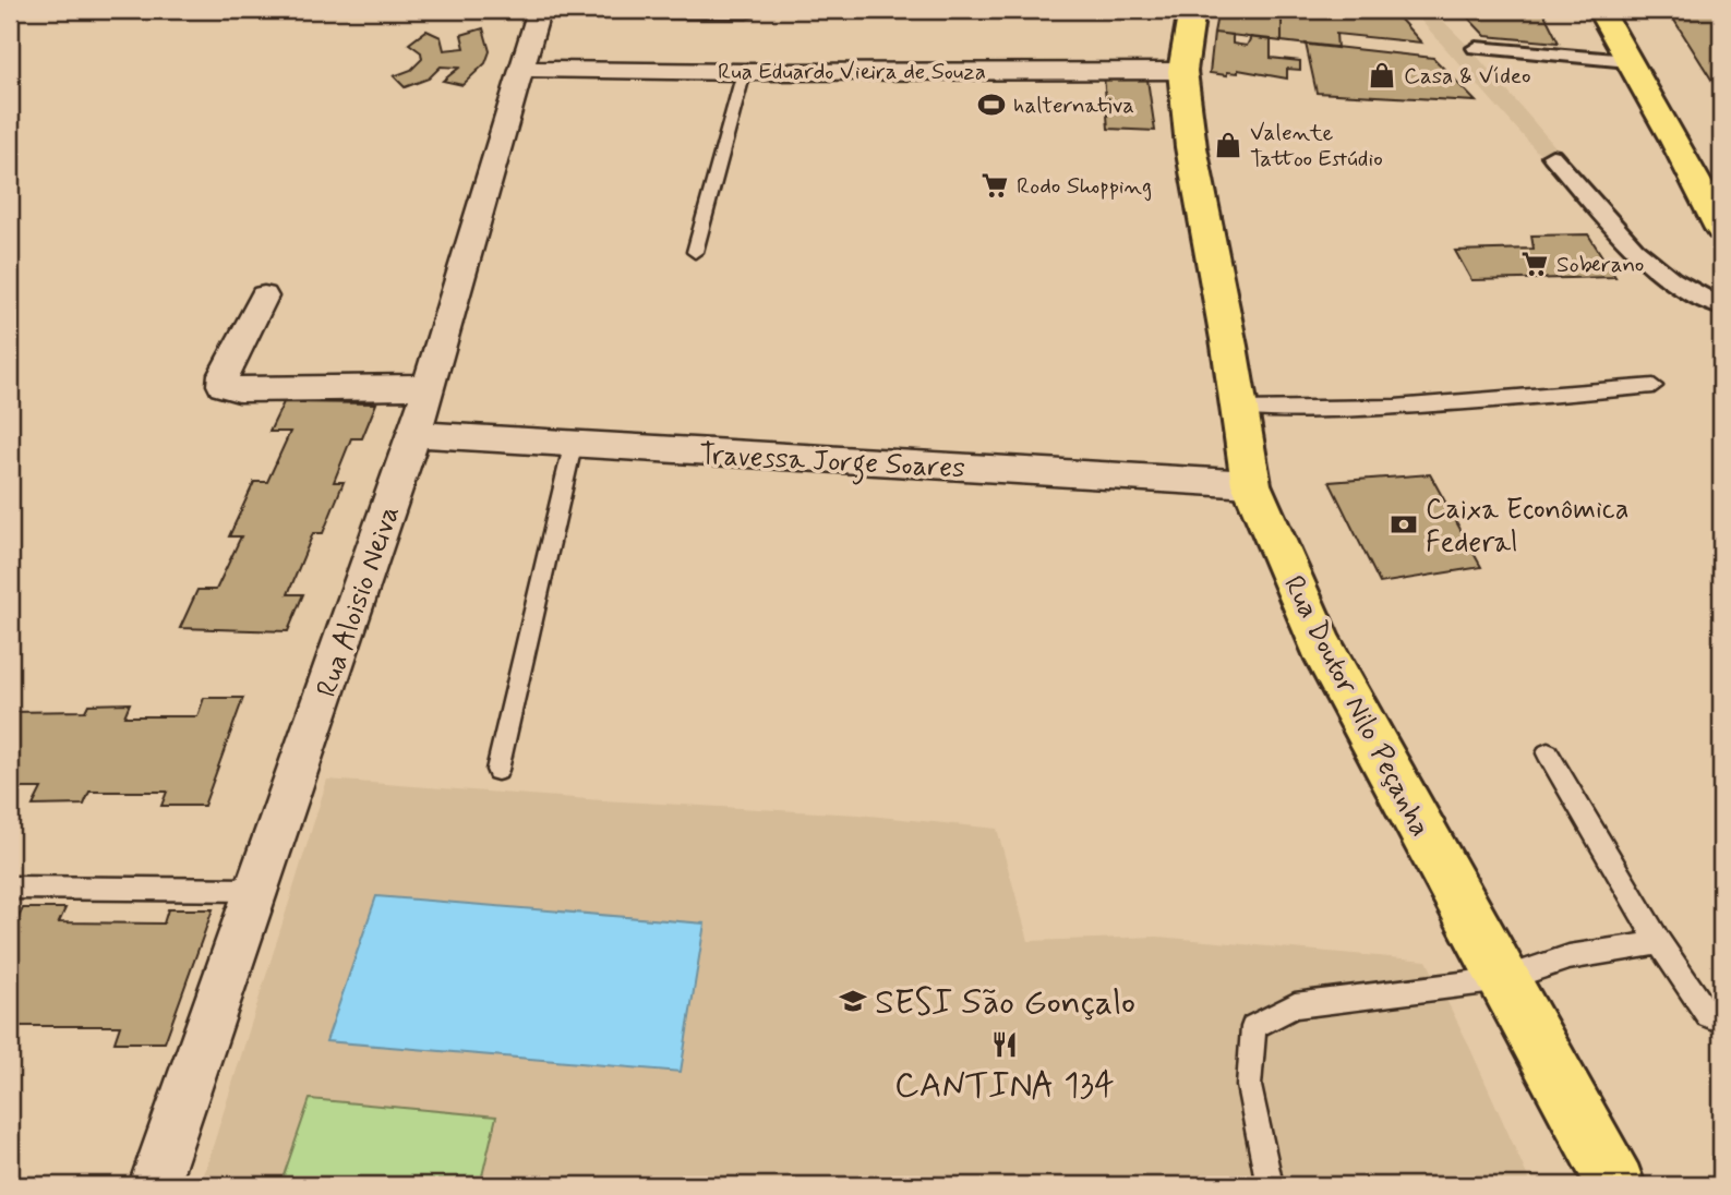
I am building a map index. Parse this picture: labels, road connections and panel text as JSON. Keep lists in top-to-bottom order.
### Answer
{
  "streets": {
    "main road": ["Rua Doutor Nilo Peçanha"],
    "street": ["Rua Eduardo Vieira de Souza", "Travessa Jorge Soares", "Rua Aloisio Neiva"]
  },
  "crossings": [
    ["Rua Eduardo Vieira de Souza", "Rua Aloisio Neiva"],
    ["Rua Eduardo Vieira de Souza", "Rua Doutor Nilo Peçanha"],
    ["Travessa Jorge Soares", "Rua Aloisio Neiva"],
    ["Travessa Jorge Soares", "Rua Doutor Nilo Peçanha"]
  ],
  "places": {
    "shop": ["Casa & Vídeo", "Valente Tattoo Estúdio"],
    "sports": ["halternativa"],
    "supermarket": ["Rodo Shopping", "Soberano"],
    "bank": ["Caixa Econômica Federal"],
    "school or university": ["SESI São Gonçalo"],
    "restaurant": ["CANTINA 134"]
  }
}
